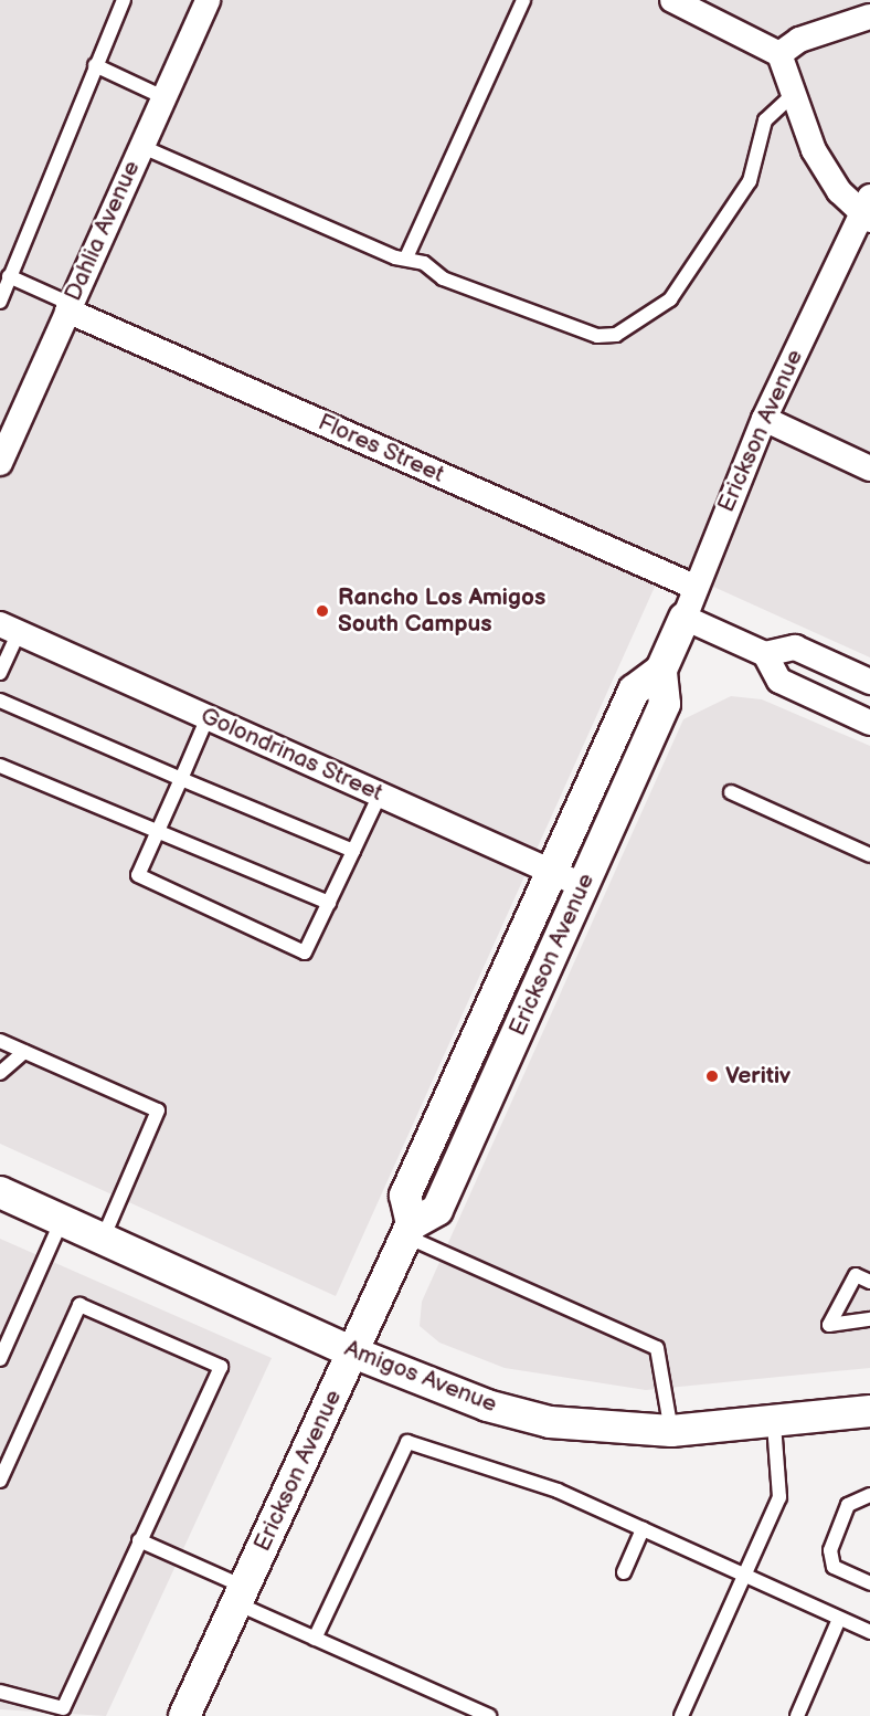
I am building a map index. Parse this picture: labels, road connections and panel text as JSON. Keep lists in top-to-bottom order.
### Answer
{
  "streets": {
    "street": [
      "Dahlia Avenue",
      "Erickson Avenue",
      "Flores Street",
      "Golondrinas Street",
      "Amigos Avenue"
    ]
  },
  "crossings": [
    ["Dahlia Avenue", "Flores Street"],
    ["Erickson Avenue", "Flores Street"],
    ["Erickson Avenue", "Golondrinas Street"],
    ["Erickson Avenue", "Amigos Avenue"]
  ],
  "places": ["Rancho Los Amigos South Campus", "Veritiv"]
}
